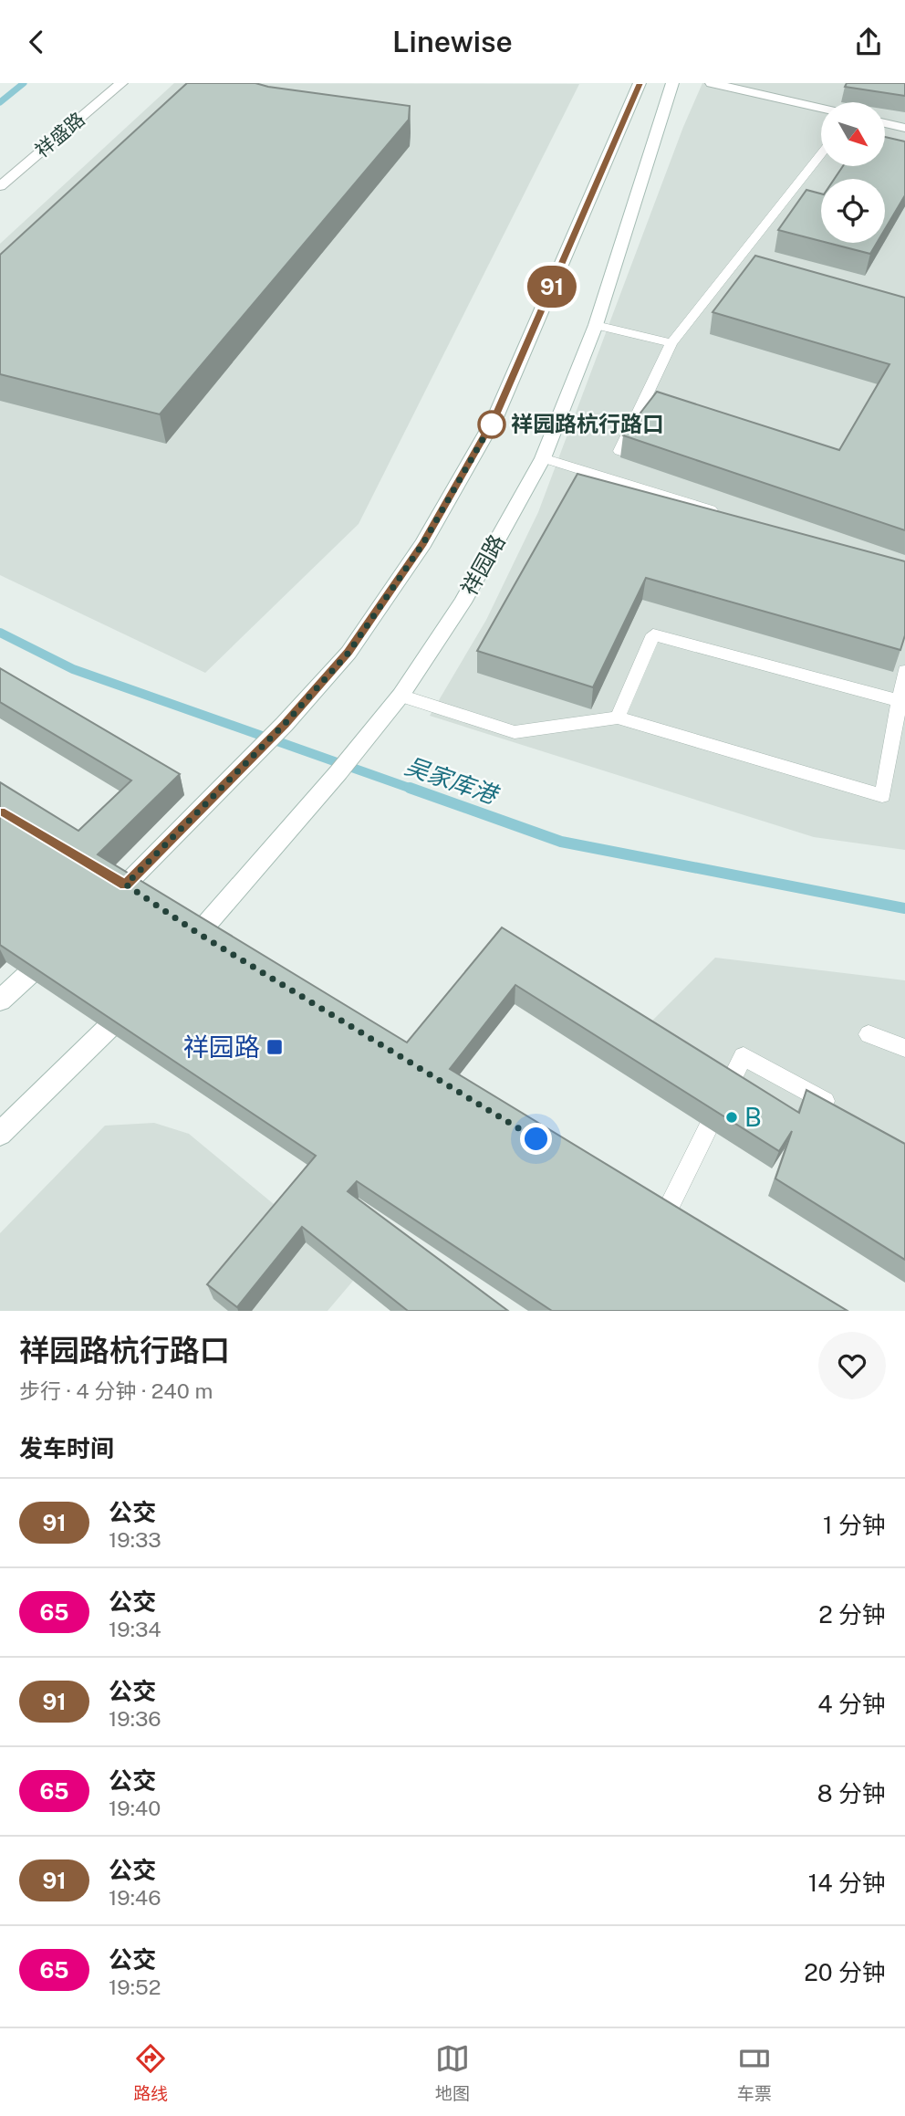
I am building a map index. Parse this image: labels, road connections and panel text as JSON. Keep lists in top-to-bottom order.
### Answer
{
  "streets": {
    "main road": ["祥盛路", "祥园路"]
  },
  "water": ["吴家库港"],
  "places": {
    "other": ["祥园路杭行路口", "B"],
    "transit": ["祥园路"]
  },
  "lines": ["bus line 91"],
  "north": "bottom right",
  "page": {
    "header": "Linewise",
    "on_map": "91",
    "heading": [
      ["祥园路杭行路口", "步行 · 4 分钟 · 240 m"],
      "发车时间"
    ],
    "list": [
      {
        "mark": "91",
        "name": "公交",
        "note": "19:33",
        "value": "1 分钟"
      },
      {
        "mark": "65",
        "name": "公交",
        "note": "19:34",
        "value": "2 分钟"
      },
      {
        "mark": "91",
        "name": "公交",
        "note": "19:36",
        "value": "4 分钟"
      },
      {
        "mark": "65",
        "name": "公交",
        "note": "19:40",
        "value": "8 分钟"
      },
      {
        "mark": "91",
        "name": "公交",
        "note": "19:46",
        "value": "14 分钟"
      },
      {
        "mark": "65",
        "name": "公交",
        "note": "19:52",
        "value": "20 分钟"
      }
    ],
    "tabs": ["路线", "地图", "车票"]
  }
}
